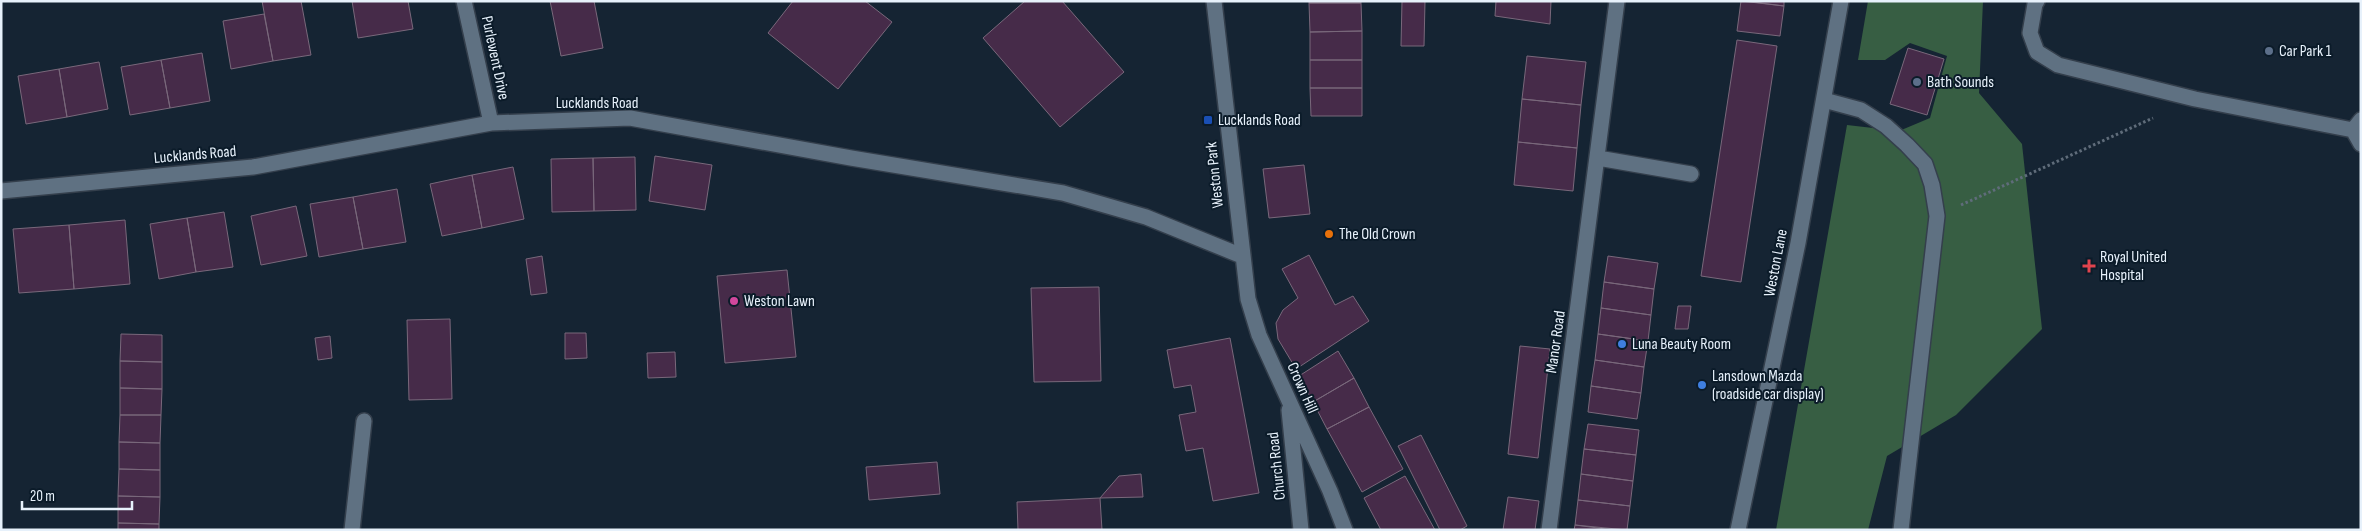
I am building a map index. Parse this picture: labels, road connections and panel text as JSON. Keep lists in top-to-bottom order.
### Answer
{
  "streets": {
    "street": [
      "Purlewent Drive",
      "Lucklands Road",
      "Weston Park",
      "Weston Lane",
      "Manor Road",
      "Crown Hill",
      "Church Road"
    ]
  },
  "crossings": [
    ["Purlewent Drive", "Lucklands Road"],
    ["Lucklands Road", "Weston Park"],
    ["Lucklands Road", "Crown Hill"],
    ["Weston Park", "Crown Hill"],
    ["Crown Hill", "Church Road"]
  ],
  "places": {
    "other": [
      "Car Park 1",
      "Bath Sounds",
      "The Old Crown",
      "Weston Lawn",
      "Luna Beauty Room",
      "Lansdown Mazda (roadside car display)"
    ],
    "transit": ["Lucklands Road"],
    "health": ["Royal United Hospital"]
  },
  "scale_bar": "20 m"
}
